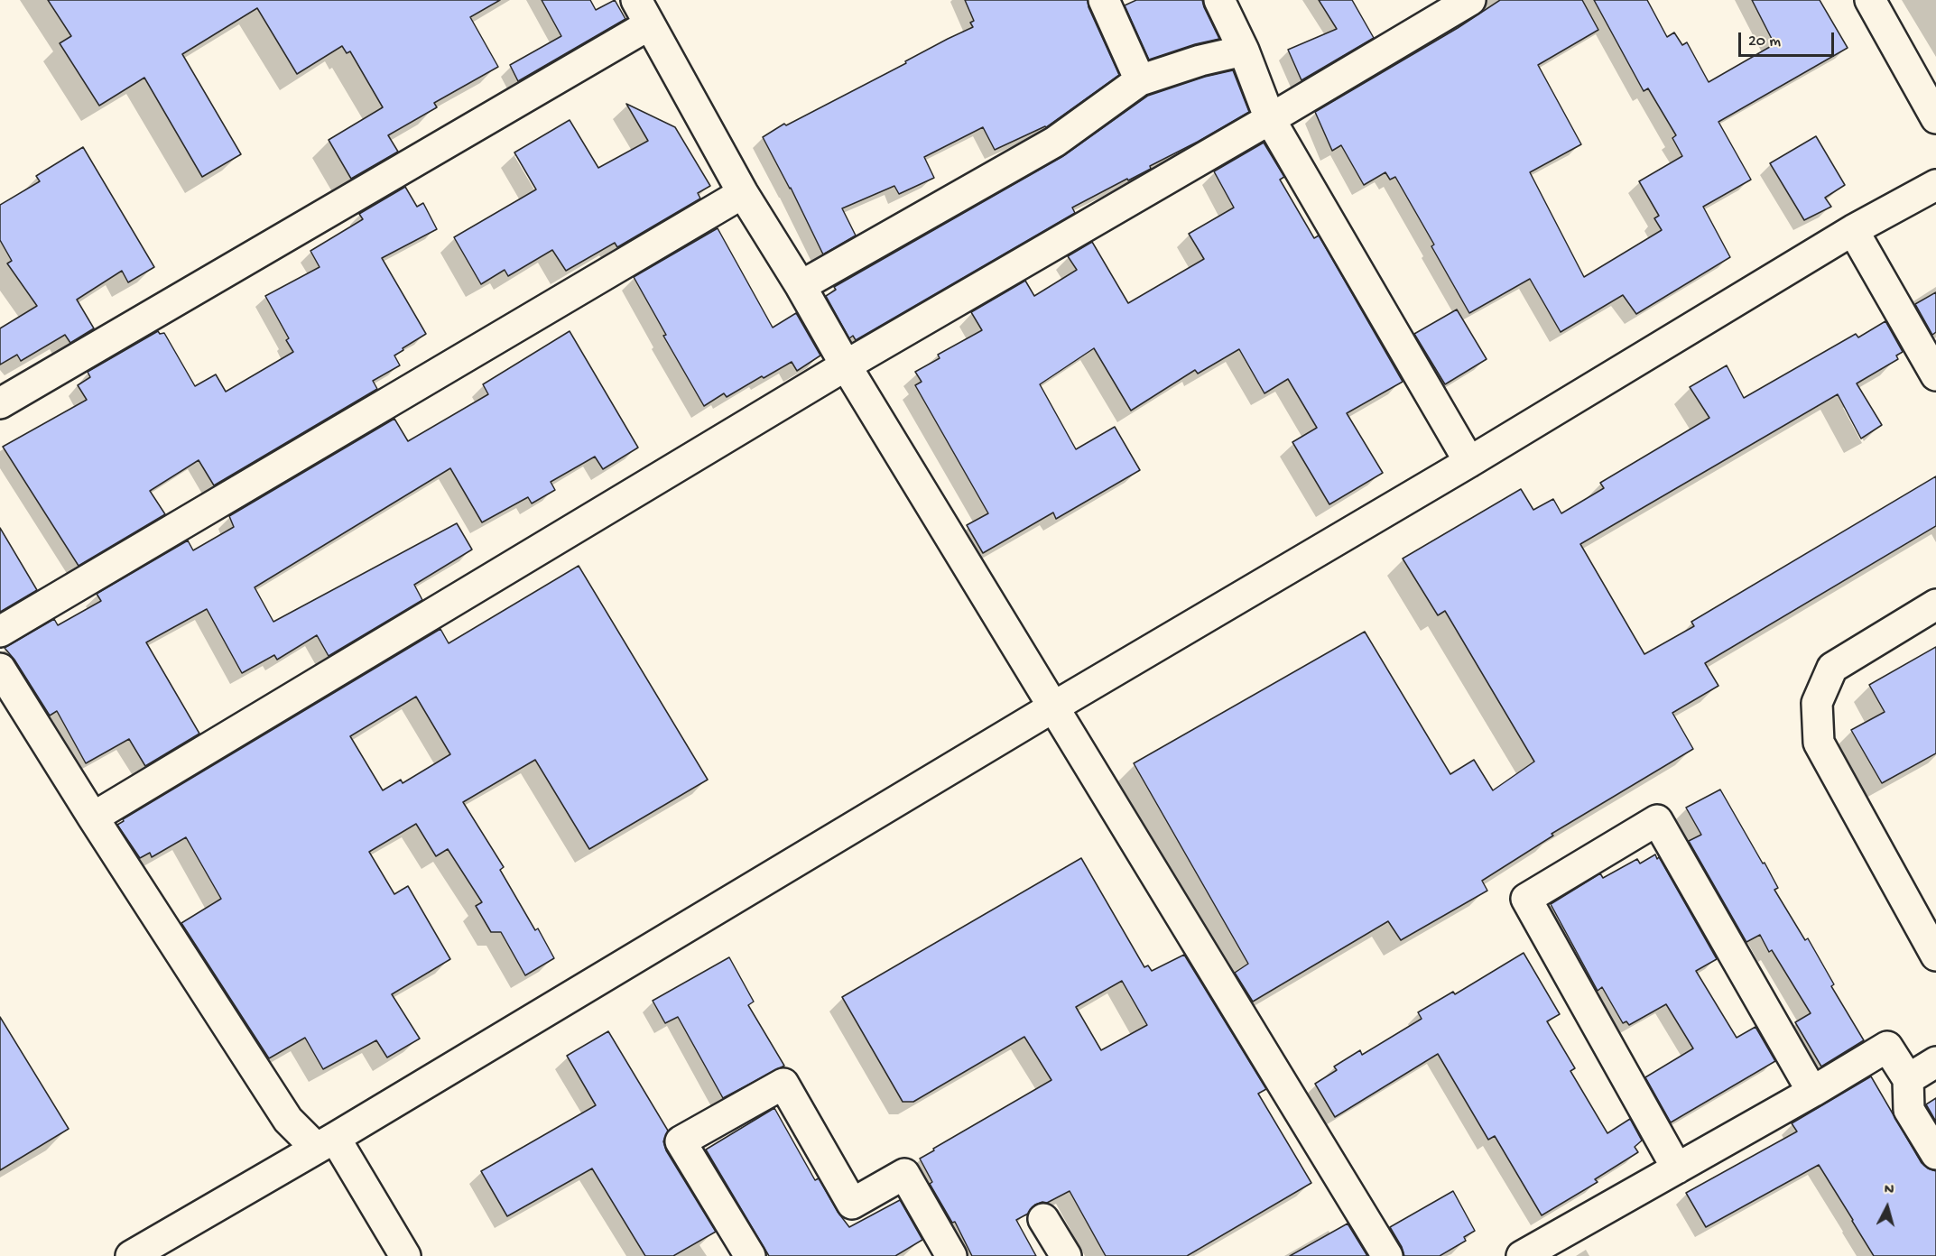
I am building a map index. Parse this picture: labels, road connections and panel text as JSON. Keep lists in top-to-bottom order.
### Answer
{
  "scale_bar": "20 m",
  "north": "top"
}
